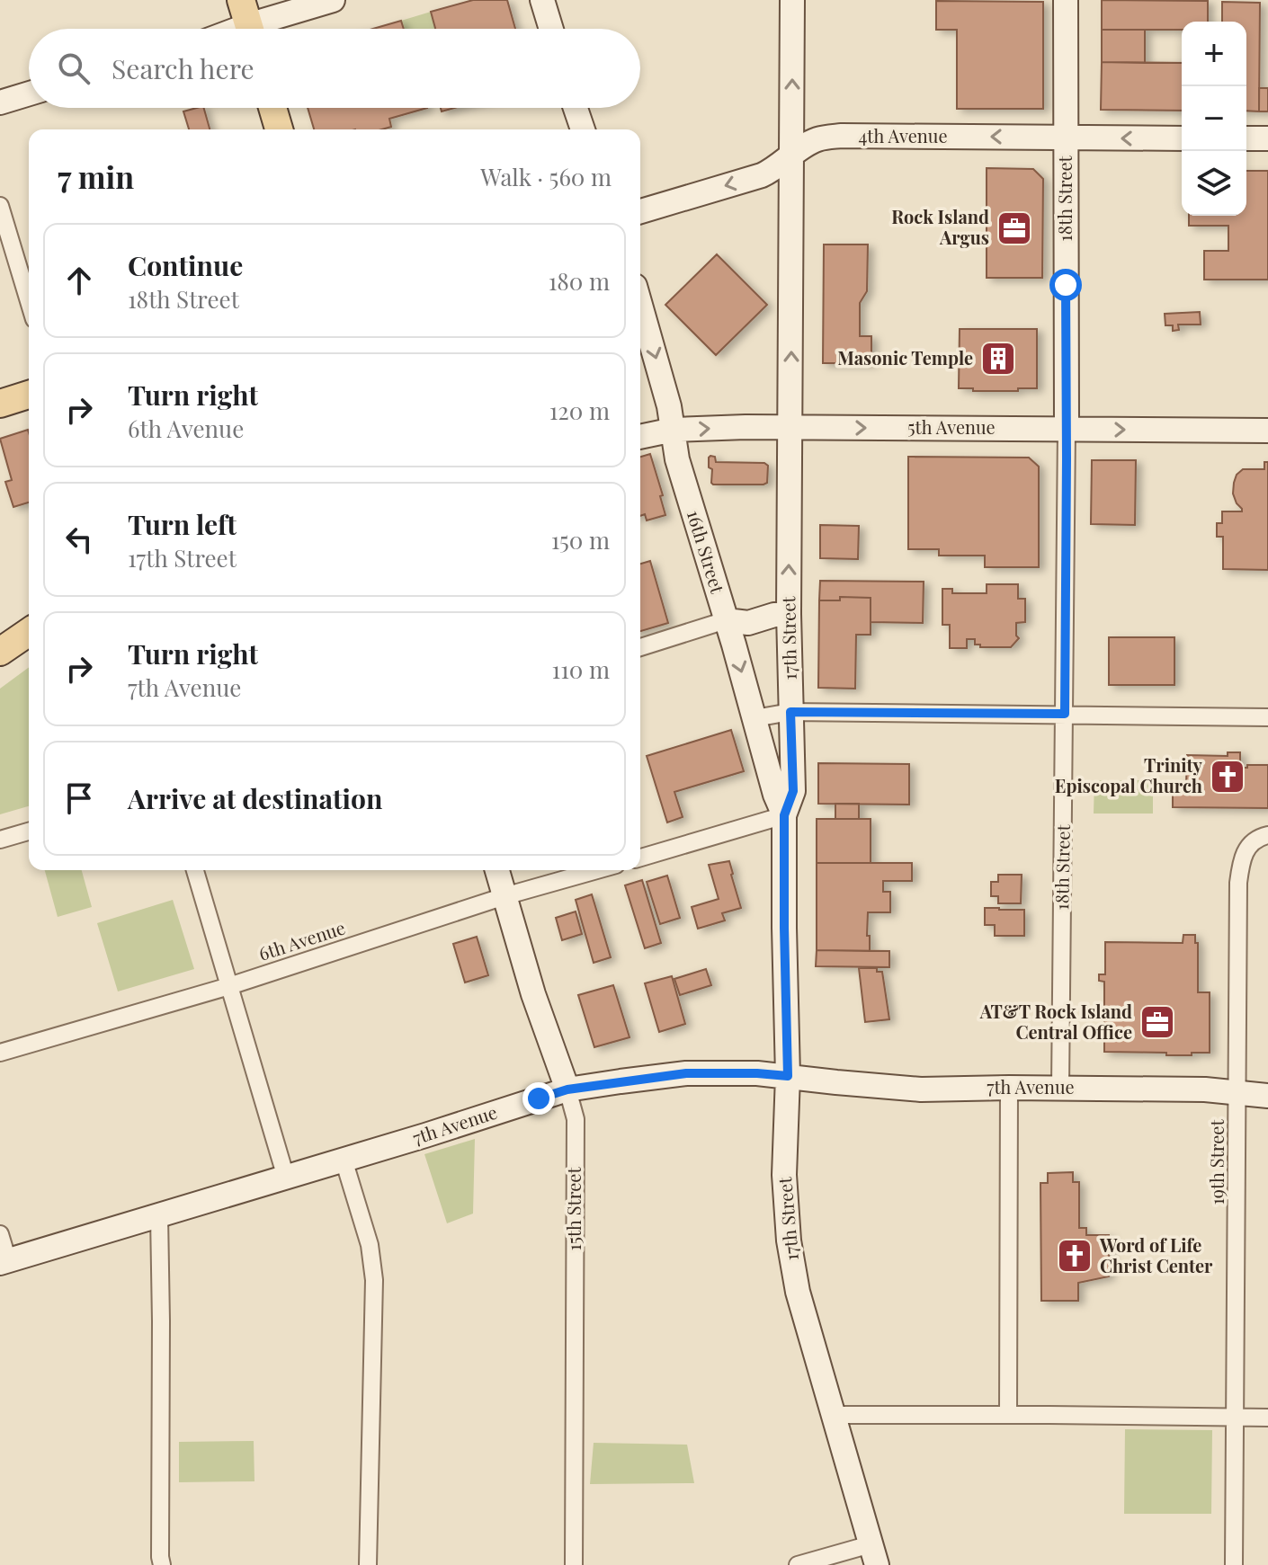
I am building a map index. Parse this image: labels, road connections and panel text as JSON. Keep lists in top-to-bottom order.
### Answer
{
  "streets": {
    "street": [
      "4th Avenue",
      "18th Street",
      "5th Avenue",
      "16th Street",
      "17th Street",
      "6th Avenue",
      "7th Avenue",
      "19th Street",
      "15th Street"
    ]
  },
  "crossings": [
    ["4th Avenue", "18th Street"],
    ["4th Avenue", "17th Street"],
    ["18th Street", "5th Avenue"],
    ["18th Street", "7th Avenue"],
    ["5th Avenue", "16th Street"],
    ["5th Avenue", "17th Street"],
    ["16th Street", "17th Street"],
    ["17th Street", "7th Avenue"],
    ["6th Avenue", "15th Street"],
    ["7th Avenue", "19th Street"],
    ["7th Avenue", "15th Street"]
  ],
  "one_way": [
    "4th Avenue",
    "5th Avenue",
    "16th Street",
    "17th Street"
  ],
  "places": {
    "office": ["Rock Island Argus", "AT&T Rock Island Central Office"],
    "building": ["Masonic Temple"],
    "church": ["Trinity Episcopal Church", "Word of Life Christ Center"]
  },
  "page": {
    "map_buttons": ["+", "−"],
    "search": "Search here",
    "heading": ["7 min", "Walk · 560 m"],
    "list": [
      ["Continue", "18th Street", "180 m"],
      ["Turn right", "6th Avenue", "120 m"],
      ["Turn left", "17th Street", "150 m"],
      ["Turn right", "7th Avenue", "110 m"],
      "Arrive at destination"
    ]
  }
}
